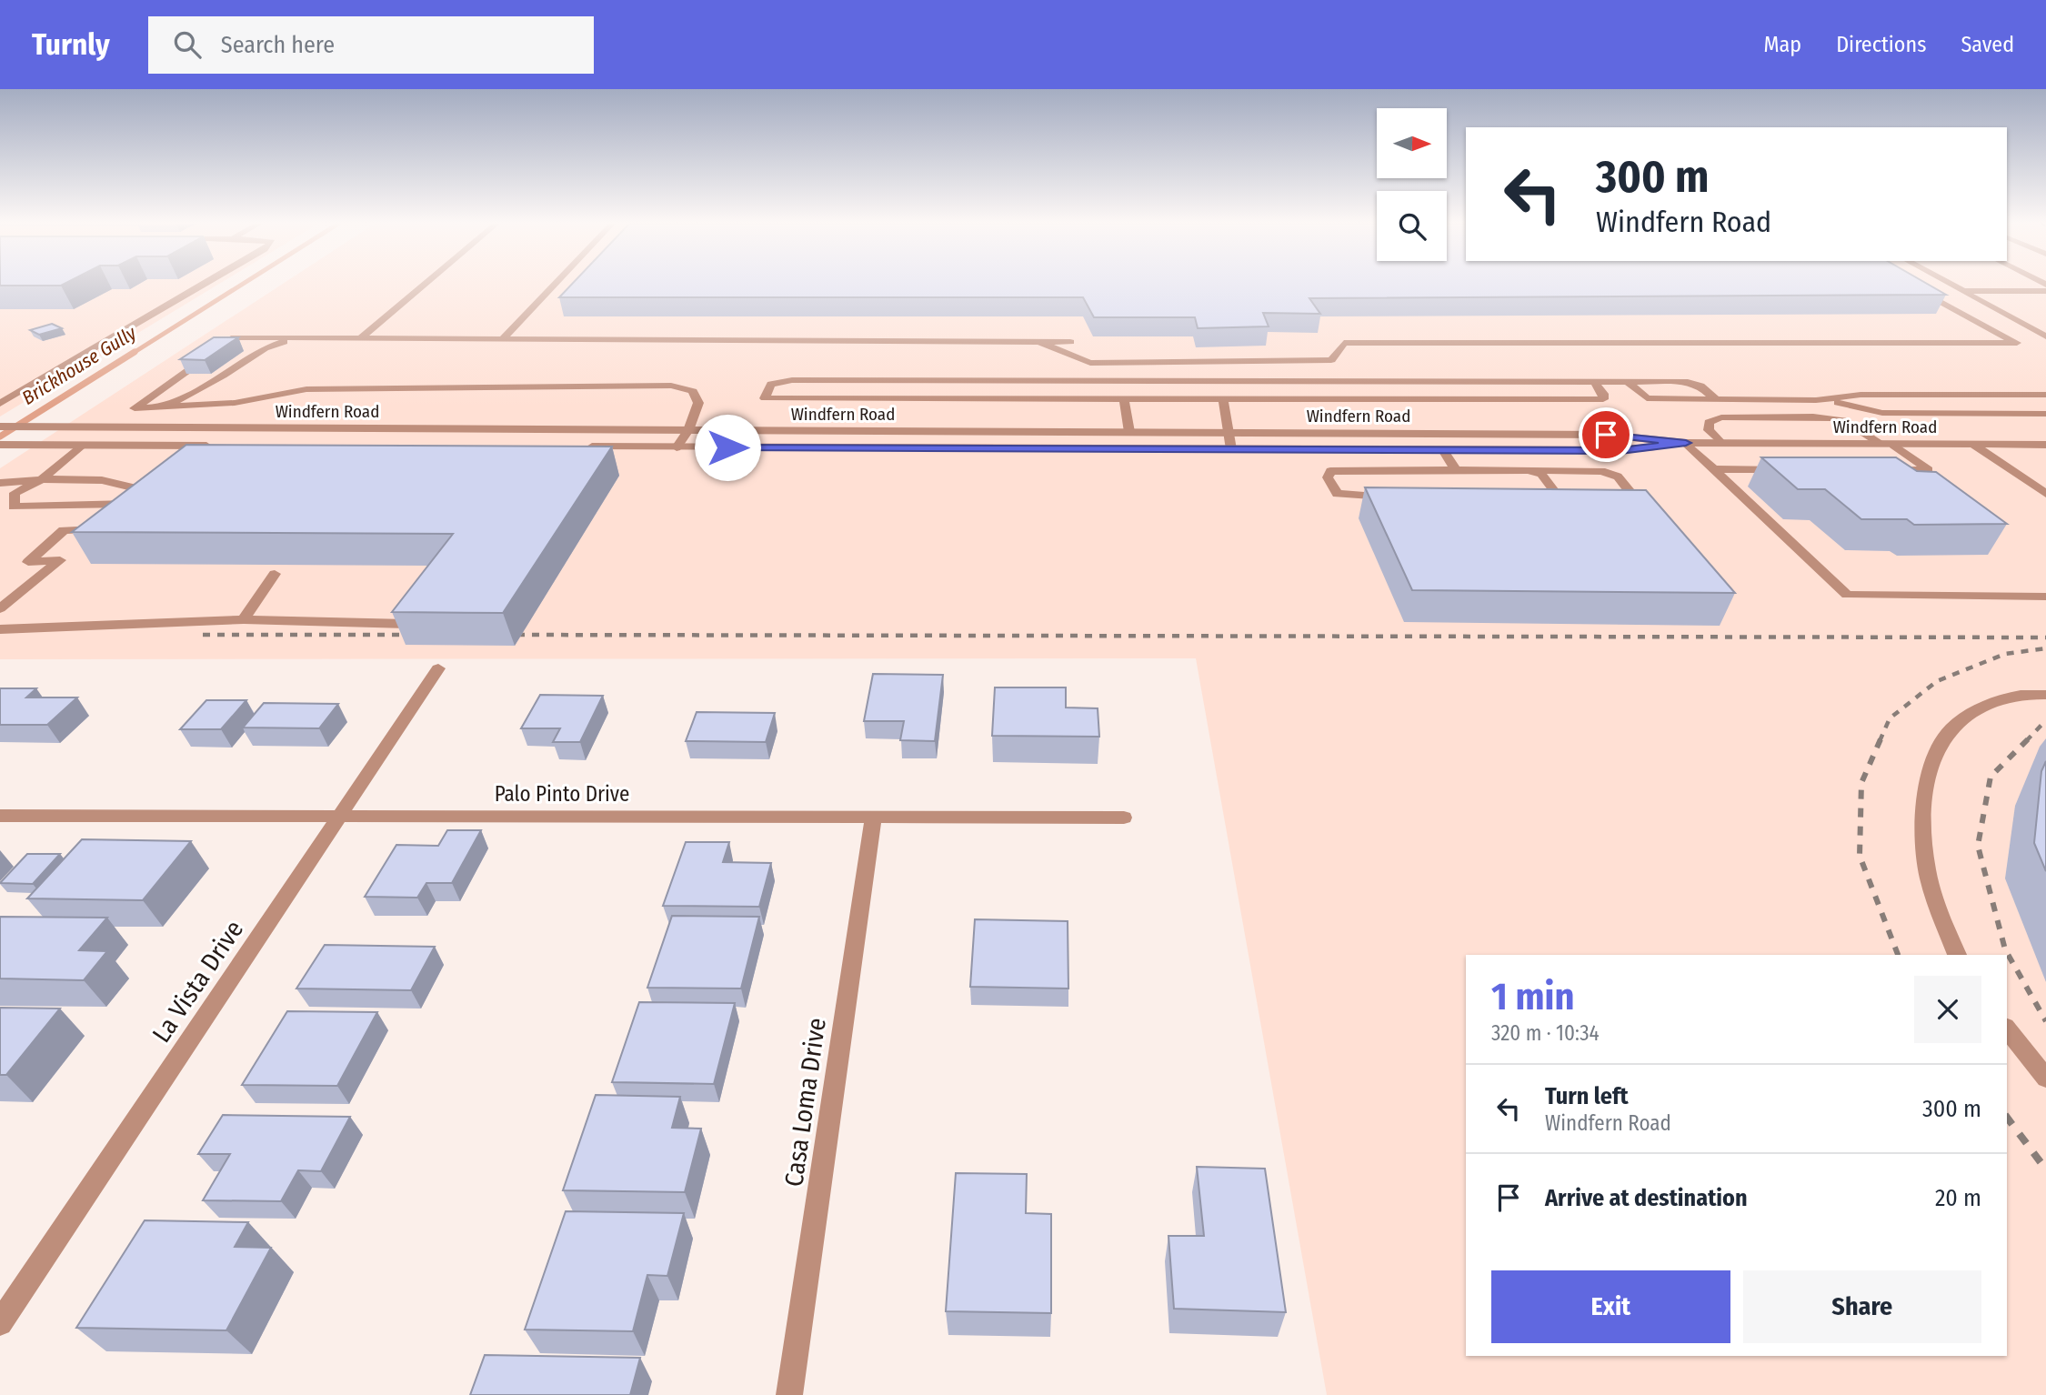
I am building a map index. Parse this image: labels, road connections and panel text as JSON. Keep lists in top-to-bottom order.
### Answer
{
  "streets": {
    "street": [
      "Windfern Road",
      "Palo Pinto Drive",
      "La Vista Drive",
      "Casa Loma Drive"
    ]
  },
  "crossings": [
    ["Palo Pinto Drive", "La Vista Drive"],
    ["Palo Pinto Drive", "Casa Loma Drive"]
  ],
  "water": ["Brickhouse Gully"],
  "north": "right",
  "page": {
    "header": "Turnly",
    "search": "Search here",
    "nav": ["Map", "Directions", "Saved"],
    "turn": ["300 m", "Windfern Road"],
    "heading": ["1 min", "320 m · 10:34"],
    "list": [
      {
        "name": "Turn left",
        "note": "Windfern Road",
        "value": "300 m"
      },
      {
        "name": "Arrive at destination",
        "value": "20 m"
      }
    ],
    "buttons": ["Exit", "Share"]
  }
}
